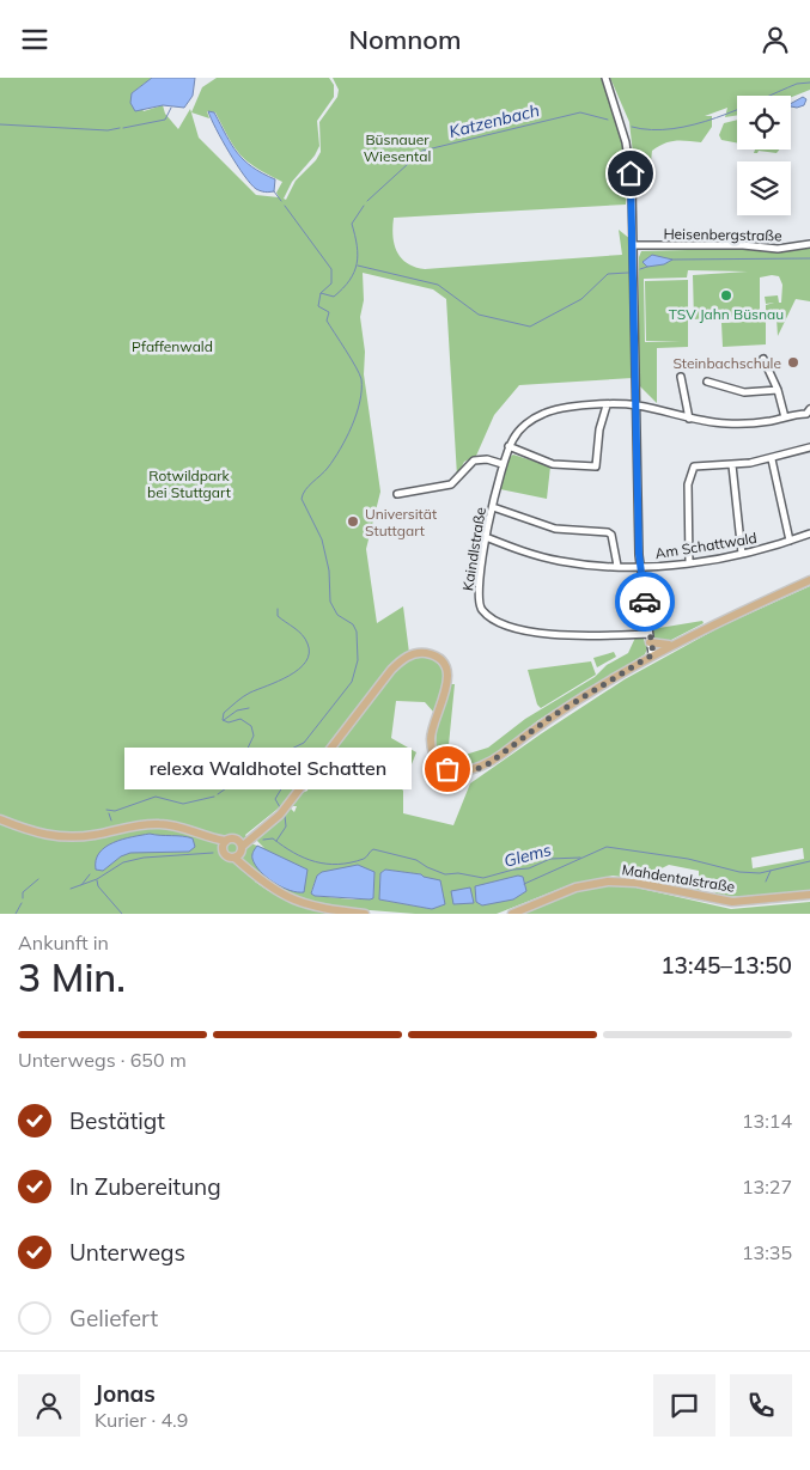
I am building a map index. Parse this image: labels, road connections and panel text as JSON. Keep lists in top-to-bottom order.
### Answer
{
  "streets": {
    "main road": ["Mahdentalstraße"],
    "street": ["Heisenbergstraße", "Am Schattwald", "Kaindlstraße"]
  },
  "crossings": [
    ["Am Schattwald", "Kaindlstraße"]
  ],
  "water": ["Katzenbach", "Glems"],
  "parks": ["Büsnauer Wiesental", "Pfaffenwald", "Rotwildpark bei Stuttgart"],
  "places": [
    "TSV Jahn Büsnau",
    "Steinbachschule",
    "Universität Stuttgart",
    "relexa Waldhotel Schatten"
  ],
  "page": {
    "header": "Nomnom",
    "bubble": "relexa Waldhotel Schatten",
    "heading": ["3 Min.", "Ankunft in", "13:45–13:50"],
    "panel": ["Jonas", "Kurier · 4.9"],
    "bar": "Unterwegs · 650 m",
    "list": [
      ["Bestätigt", "13:14"],
      ["In Zubereitung", "13:27"],
      ["Unterwegs", "13:35"],
      "Geliefert"
    ]
  }
}
